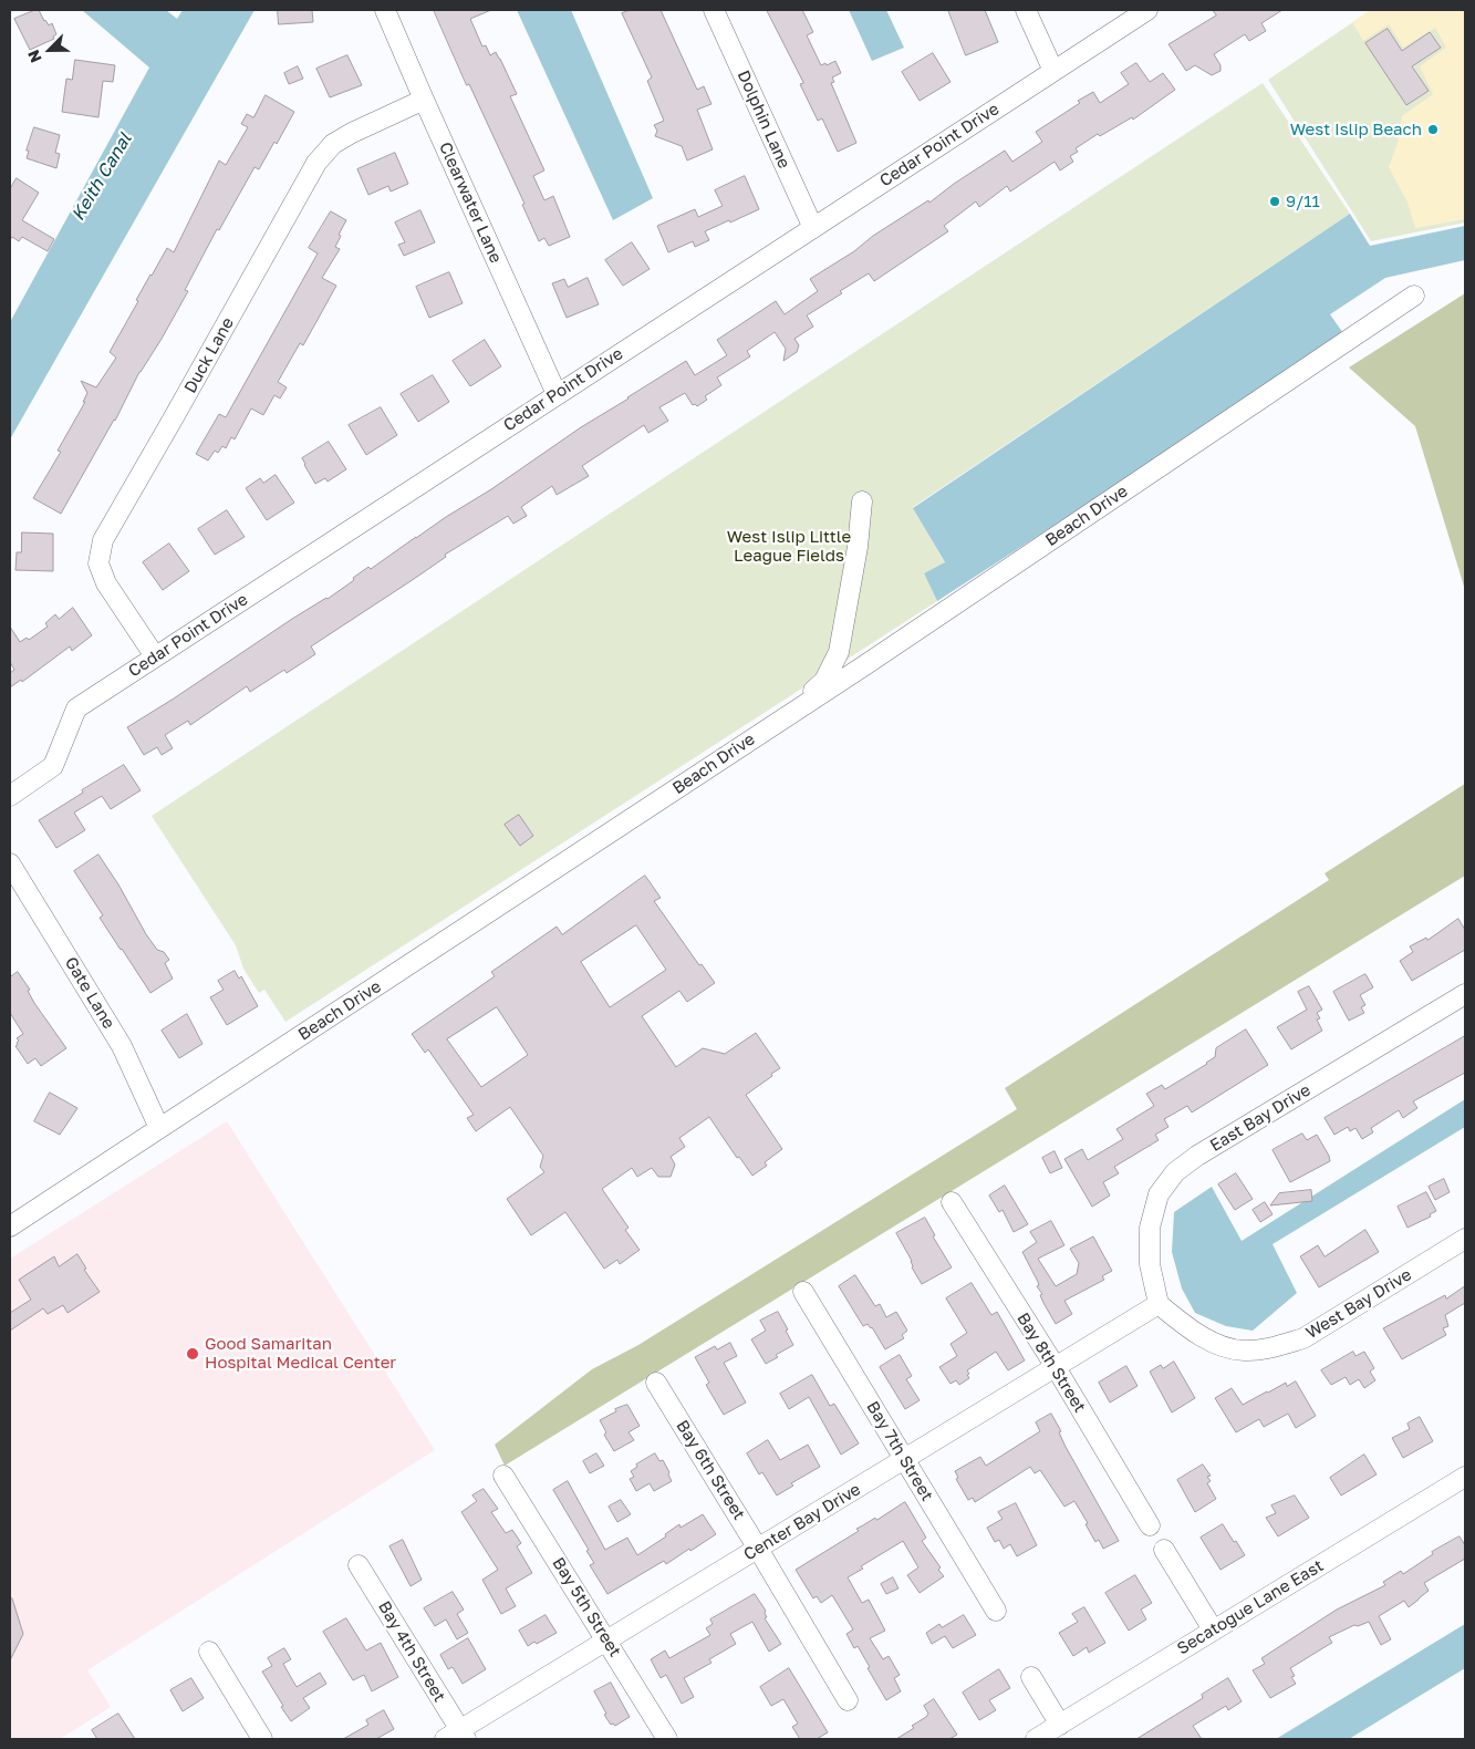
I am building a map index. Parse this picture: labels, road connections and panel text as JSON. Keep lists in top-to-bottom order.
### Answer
{
  "streets": {
    "street": [
      "Dolphin Lane",
      "Cedar Point Drive",
      "Clearwater Lane",
      "Duck Lane",
      "Beach Drive",
      "Gate Lane",
      "East Bay Drive",
      "West Bay Drive",
      "Bay 8th Street",
      "Bay 7th Street",
      "Bay 6th Street",
      "Center Bay Drive",
      "Bay 5th Street",
      "Secatogue Lane East",
      "Bay 4th Street"
    ]
  },
  "crossings": [
    ["Dolphin Lane", "Cedar Point Drive"],
    ["Cedar Point Drive", "Clearwater Lane"],
    ["Cedar Point Drive", "Duck Lane"],
    ["Clearwater Lane", "Duck Lane"],
    ["Beach Drive", "Gate Lane"],
    ["East Bay Drive", "West Bay Drive"],
    ["East Bay Drive", "Center Bay Drive"],
    ["West Bay Drive", "Center Bay Drive"],
    ["Bay 8th Street", "Center Bay Drive"],
    ["Bay 7th Street", "Center Bay Drive"],
    ["Bay 6th Street", "Center Bay Drive"],
    ["Center Bay Drive", "Bay 5th Street"],
    ["Center Bay Drive", "Bay 4th Street"]
  ],
  "water": ["Keith Canal"],
  "parks": ["West Islip Little League Fields"],
  "places": ["West Islip Beach", "9/11", "Good Samaritan Hospital Medical Center"],
  "north": "bottom left"
}
